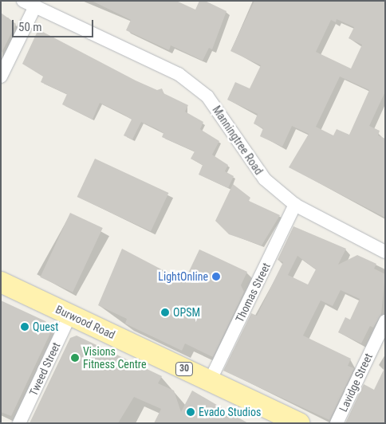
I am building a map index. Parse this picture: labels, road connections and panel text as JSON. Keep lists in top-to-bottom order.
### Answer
{
  "streets": {
    "main road": ["Burwood Road", "30"],
    "street": [
      "Manningtree Road",
      "Thomas Street",
      "Tweed Street",
      "Lavidge Street"
    ]
  },
  "crossings": [
    ["Manningtree Road", "Thomas Street"],
    ["Thomas Street", "Burwood Road"],
    ["Burwood Road", "Tweed Street"]
  ],
  "places": [
    "LightOnline",
    "OPSM",
    "Quest",
    "Visions Fitness Centre",
    "Evado Studios"
  ],
  "scale_bar": "50 m"
}
